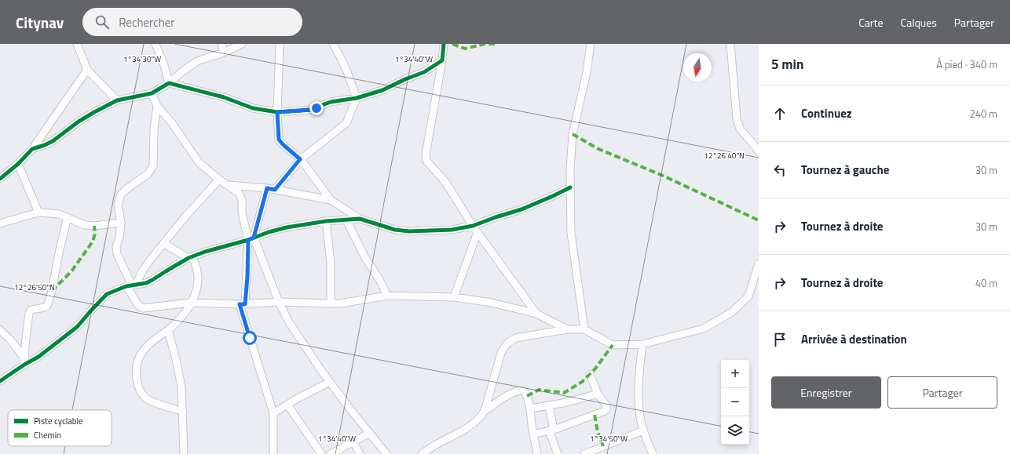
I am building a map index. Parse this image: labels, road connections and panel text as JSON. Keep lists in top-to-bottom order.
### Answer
{
  "legend": ["Piste cyclable", "Chemin"],
  "north": "bottom",
  "page": {
    "header": "Citynav",
    "search": "Rechercher",
    "nav": ["Carte", "Calques", "Partager"],
    "heading": ["5 min", "À pied · 340 m"],
    "list": [
      ["Continuez", "240 m"],
      ["Tournez à gauche", "30 m"],
      ["Tournez à droite", "30 m"],
      ["Tournez à droite", "40 m"],
      "Arrivée à destination"
    ],
    "map_buttons": ["+", "−"],
    "buttons": ["Enregistrer", "Partager"]
  },
  "coordinates": [
    "1°34'30\"W",
    "1°34'40\"W",
    "12°26'40\"N",
    "12°26'50\"N",
    "1°34'50\"W"
  ]
}
